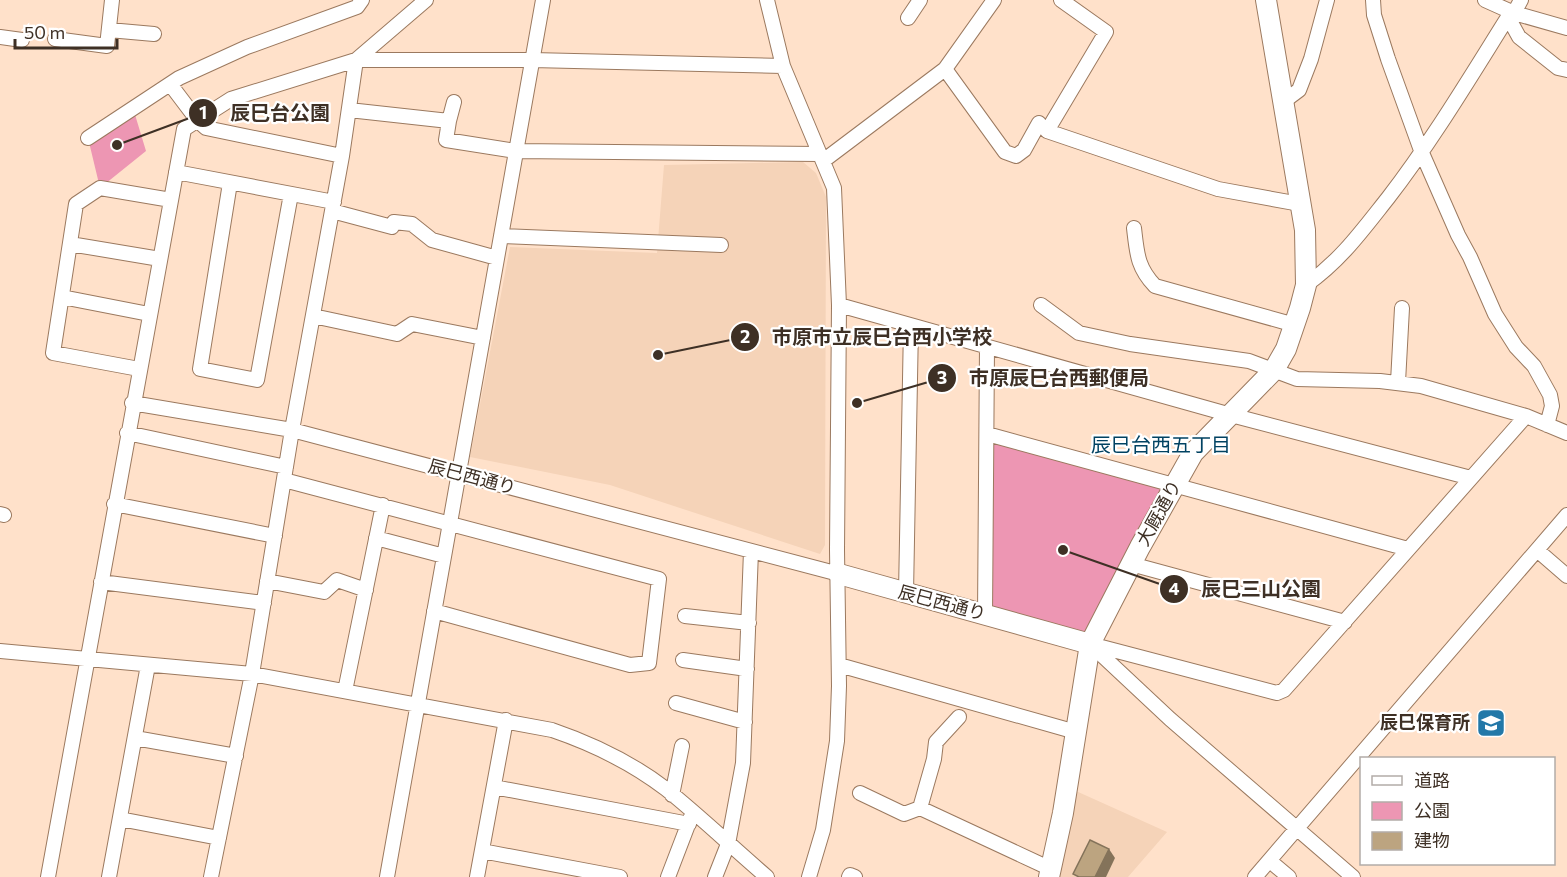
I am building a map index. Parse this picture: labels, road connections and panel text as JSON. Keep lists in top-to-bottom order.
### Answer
{
  "streets": {
    "street": ["辰巳西通り", "大厩通り"]
  },
  "crossings": [
    ["辰巳西通り", "大厩通り"]
  ],
  "districts": ["辰巳台西五丁目"],
  "places": {
    "other": [
      "辰巳台公園",
      "市原市立辰巳台西小学校",
      "市原辰巳台西郵便局",
      "辰巳三山公園"
    ],
    "school or university": ["辰巳保育所"]
  },
  "legend": ["道路", "公園", "建物"],
  "scale_bar": "50 m"
}
